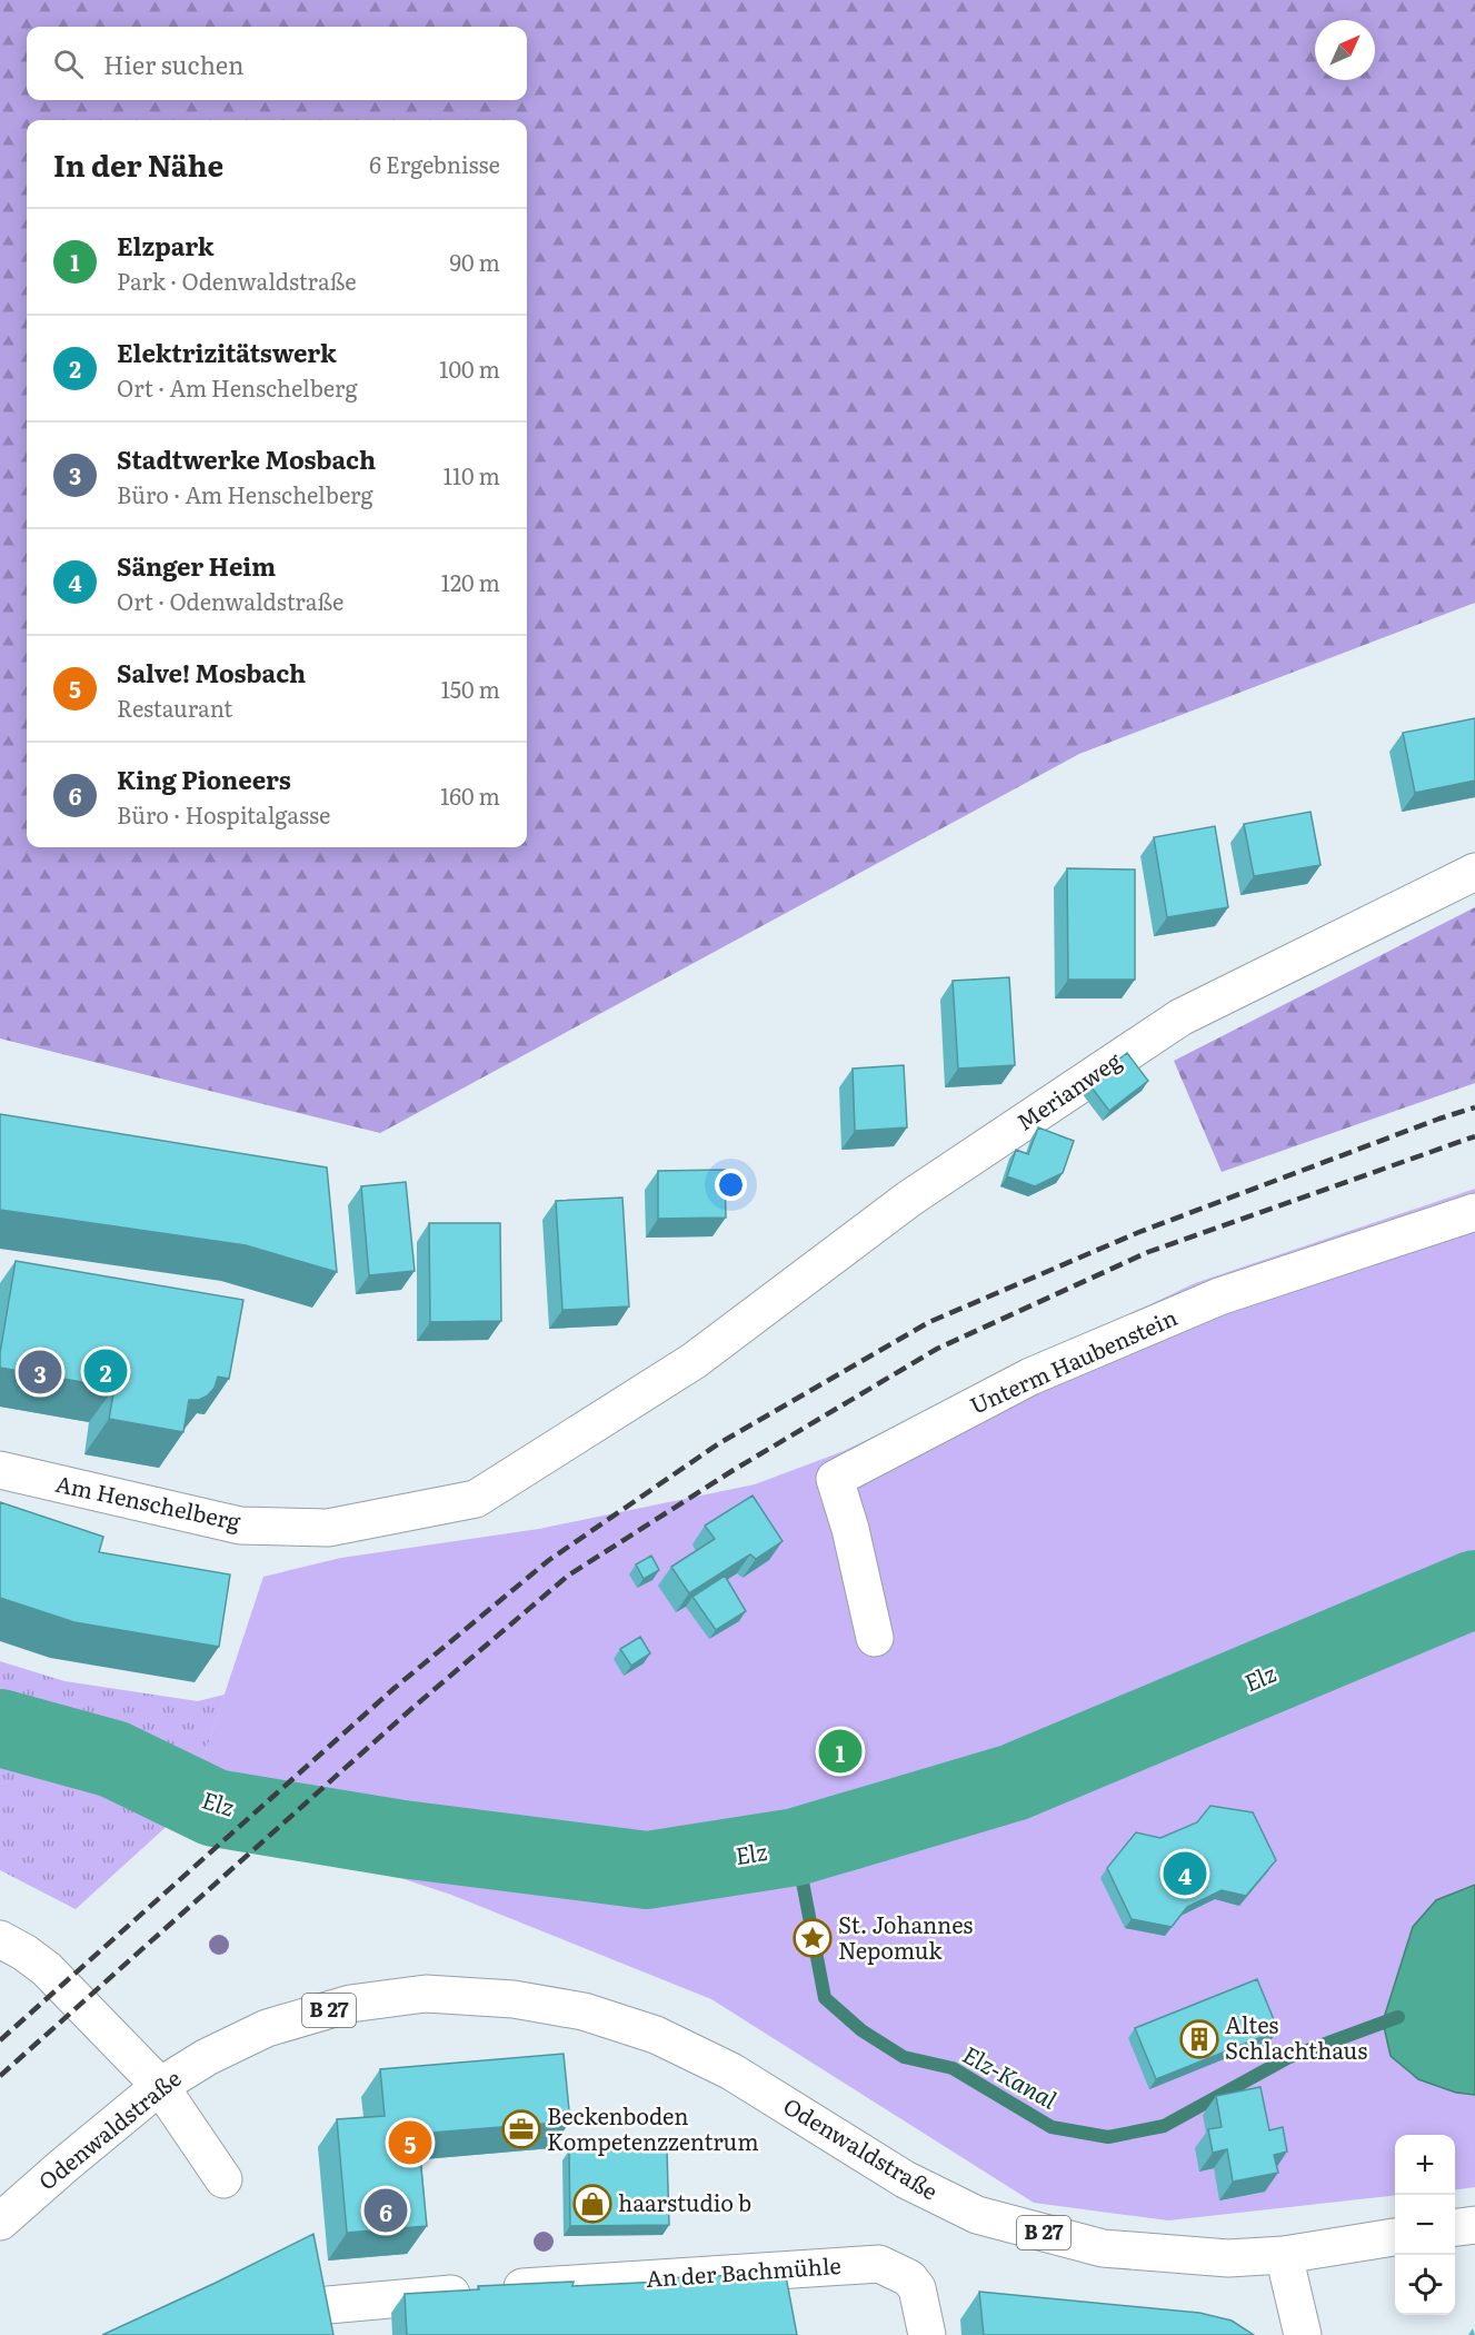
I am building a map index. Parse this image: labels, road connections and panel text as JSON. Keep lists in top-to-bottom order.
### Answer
{
  "streets": {
    "street": [
      "Merianweg",
      "Unterm Haubenstein",
      "Am Henschelberg",
      "B 27",
      "Odenwaldstraße",
      "An der Bachmühle"
    ]
  },
  "crossings": [
    ["Merianweg", "Am Henschelberg"]
  ],
  "water": ["Elz", "Elz-Kanal"],
  "places": {
    "place": ["St. Johannes Nepomuk"],
    "building": ["Altes Schlachthaus"],
    "office": ["Beckenboden Kompetenzzentrum"],
    "shop": ["haarstudio b"]
  },
  "north": "top right",
  "page": {
    "search": "Hier suchen",
    "heading": ["In der Nähe", "6 Ergebnisse"],
    "list": [
      {
        "mark": "1",
        "name": "Elzpark",
        "note": "Park · Odenwaldstraße",
        "value": "90 m"
      },
      {
        "mark": "2",
        "name": "Elektrizitätswerk",
        "note": "Ort · Am Henschelberg",
        "value": "100 m"
      },
      {
        "mark": "3",
        "name": "Stadtwerke Mosbach",
        "note": "Büro · Am Henschelberg",
        "value": "110 m"
      },
      {
        "mark": "4",
        "name": "Sänger Heim",
        "note": "Ort · Odenwaldstraße",
        "value": "120 m"
      },
      {
        "mark": "5",
        "name": "Salve! Mosbach",
        "note": "Restaurant",
        "value": "150 m"
      },
      {
        "mark": "6",
        "name": "King Pioneers",
        "note": "Büro · Hospitalgasse",
        "value": "160 m"
      }
    ],
    "pins": [
      "2",
      "3",
      "1",
      "4",
      "5",
      "6"
    ],
    "map_buttons": ["+", "−"]
  }
}
